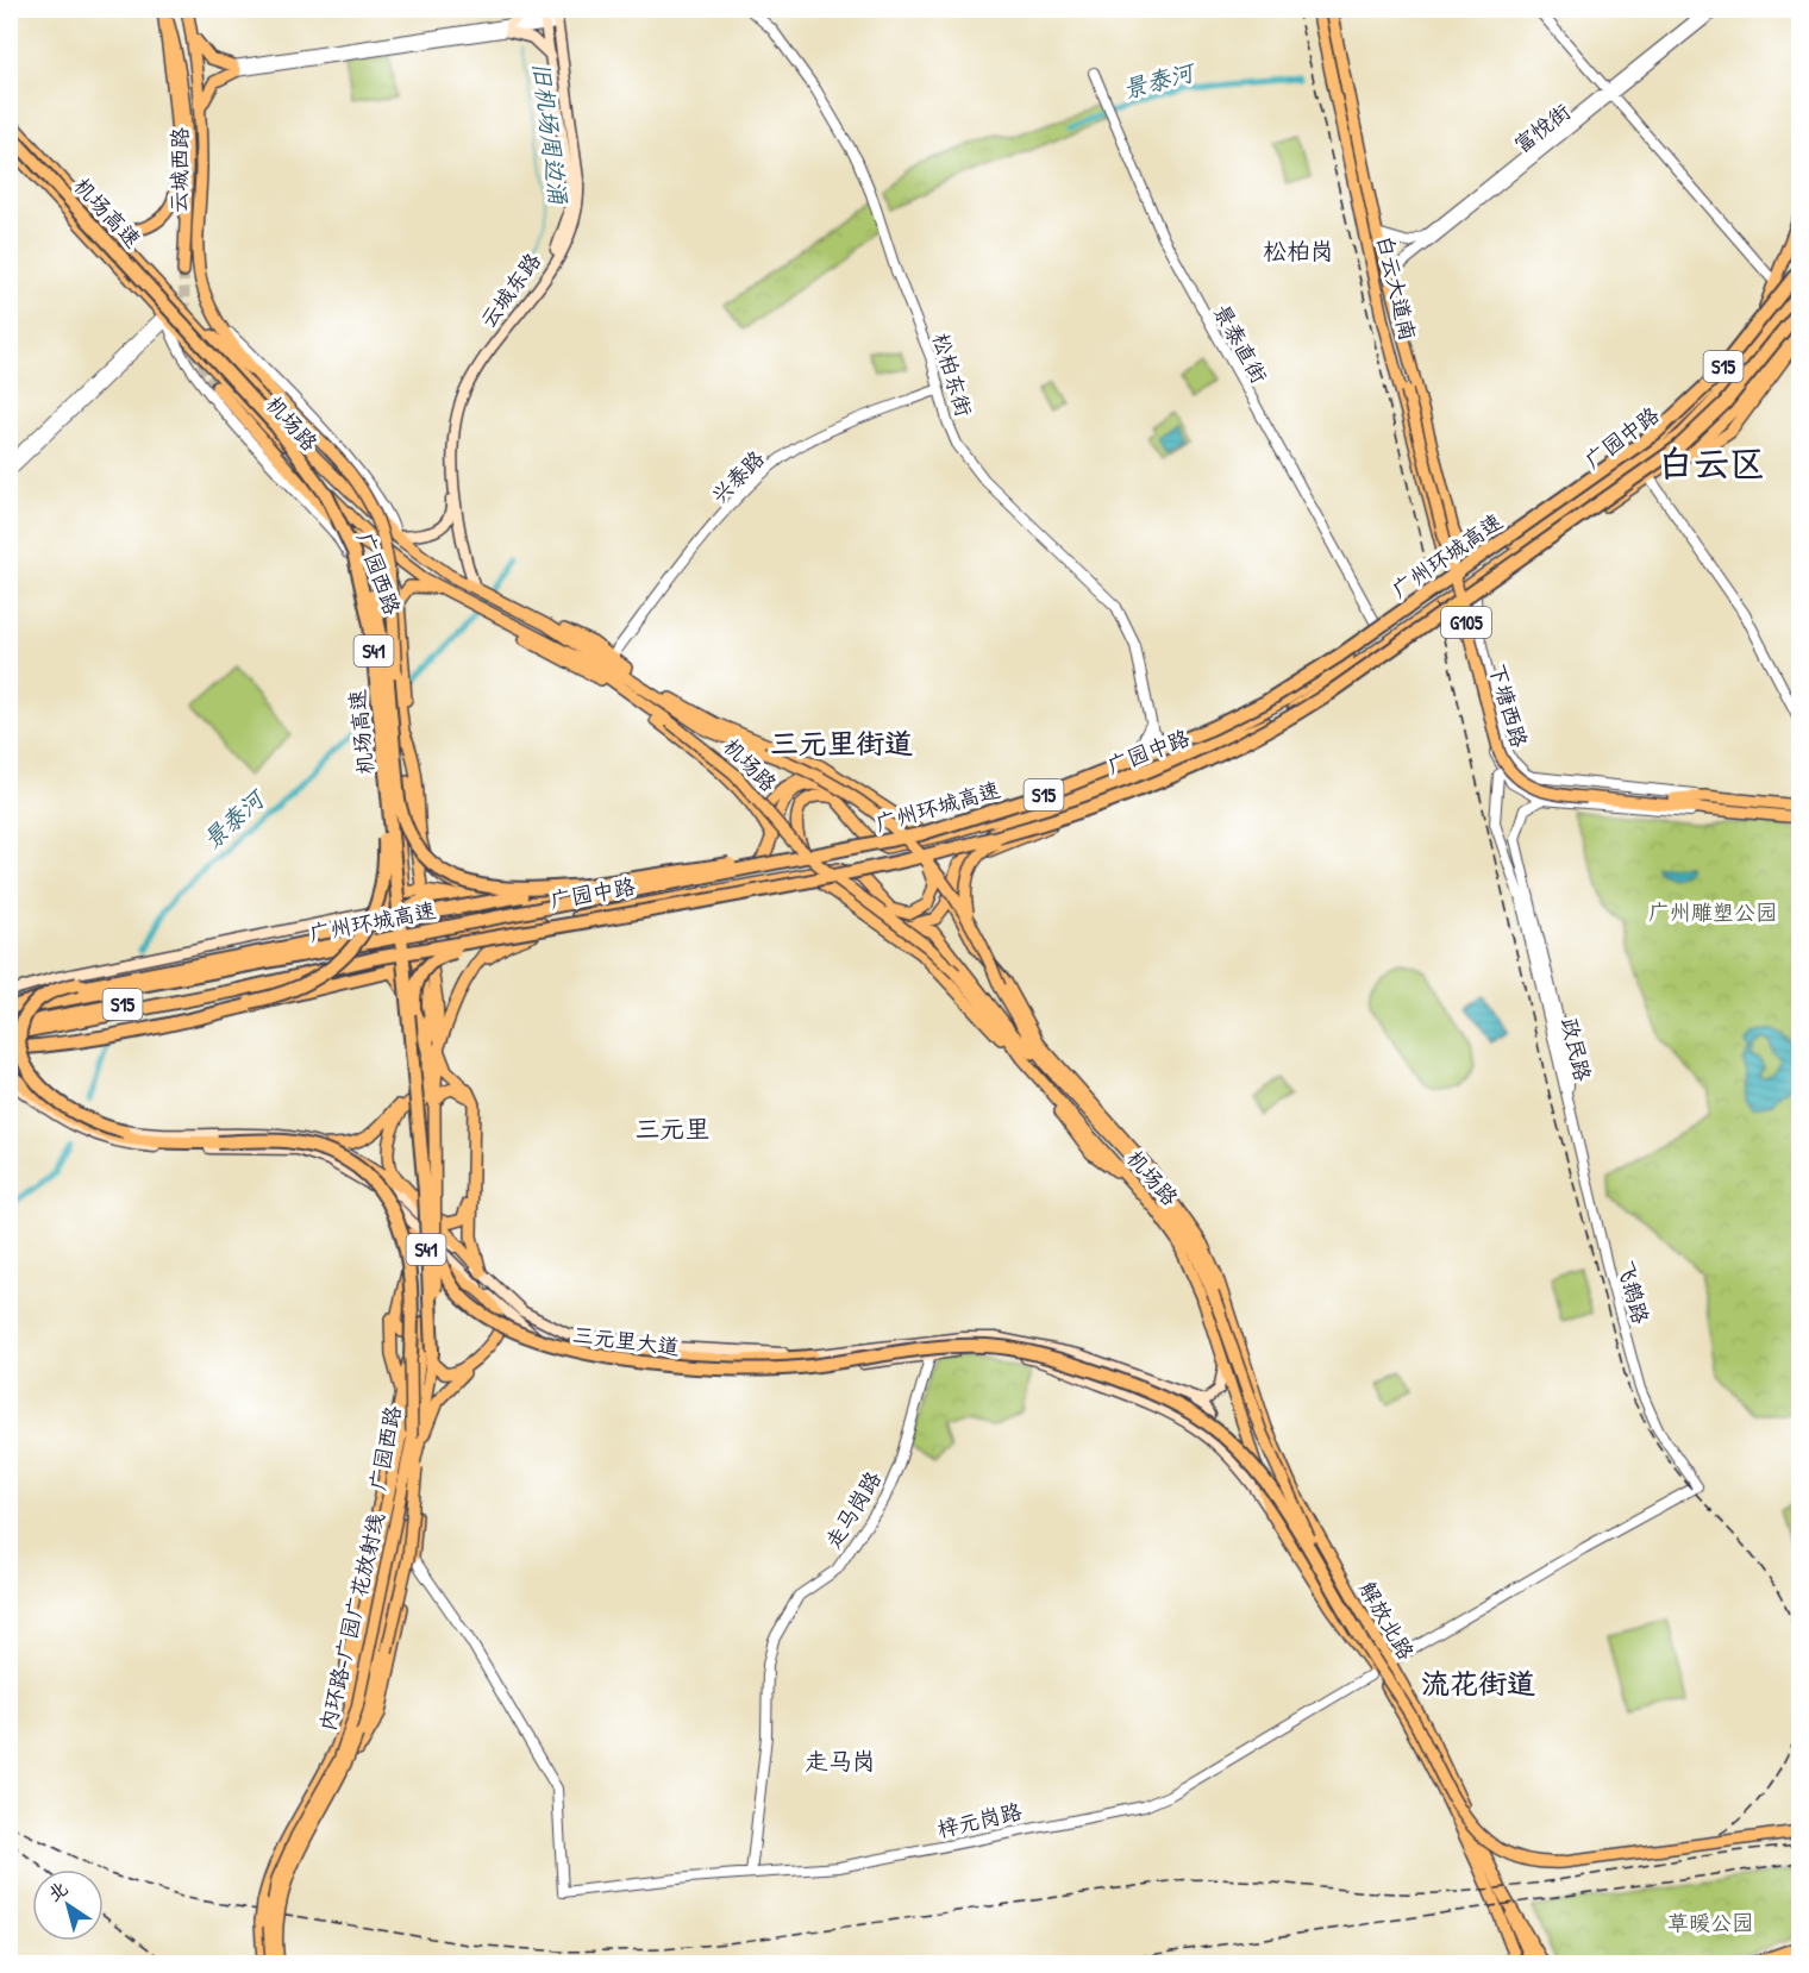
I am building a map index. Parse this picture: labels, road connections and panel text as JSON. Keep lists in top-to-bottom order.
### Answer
{
  "streets": {
    "highway": [
      "机场高速",
      "S15",
      "广州环城高速",
      "S41"
    ],
    "main road": [
      "云城西路",
      "白云大道南",
      "云城东路",
      "机场路",
      "广园中路",
      "广园西路",
      "G105",
      "下塘西路",
      "三元里大道",
      "解放北路",
      "内环路-广园广花放射线"
    ],
    "street": [
      "富悦街",
      "景泰直街",
      "松柏东街",
      "兴泰路",
      "政民路",
      "飞鹅路",
      "走马岗路",
      "梓元岗路"
    ]
  },
  "crossings": [
    ["富悦街", "白云大道南"],
    ["富悦街", "下塘西路"],
    ["机场高速", "广园西路"],
    ["白云大道南", "下塘西路"],
    ["云城东路", "机场路"],
    ["松柏东街", "兴泰路"],
    ["机场路", "广州环城高速"],
    ["机场路", "三元里大道"],
    ["机场路", "解放北路"],
    ["广园中路", "广园西路"],
    ["广园西路", "内环路-广园广花放射线"],
    ["下塘西路", "政民路"],
    ["政民路", "飞鹅路"],
    ["三元里大道", "走马岗路"],
    ["三元里大道", "解放北路"],
    ["走马岗路", "梓元岗路"]
  ],
  "districts": [
    "松柏岗",
    "白云区",
    "三元里街道",
    "三元里",
    "流花街道",
    "走马岗"
  ],
  "water": ["景泰河", "旧机场周边涌"],
  "parks": ["广州雕塑公园", "草暖公园"],
  "north": "top left"
}
